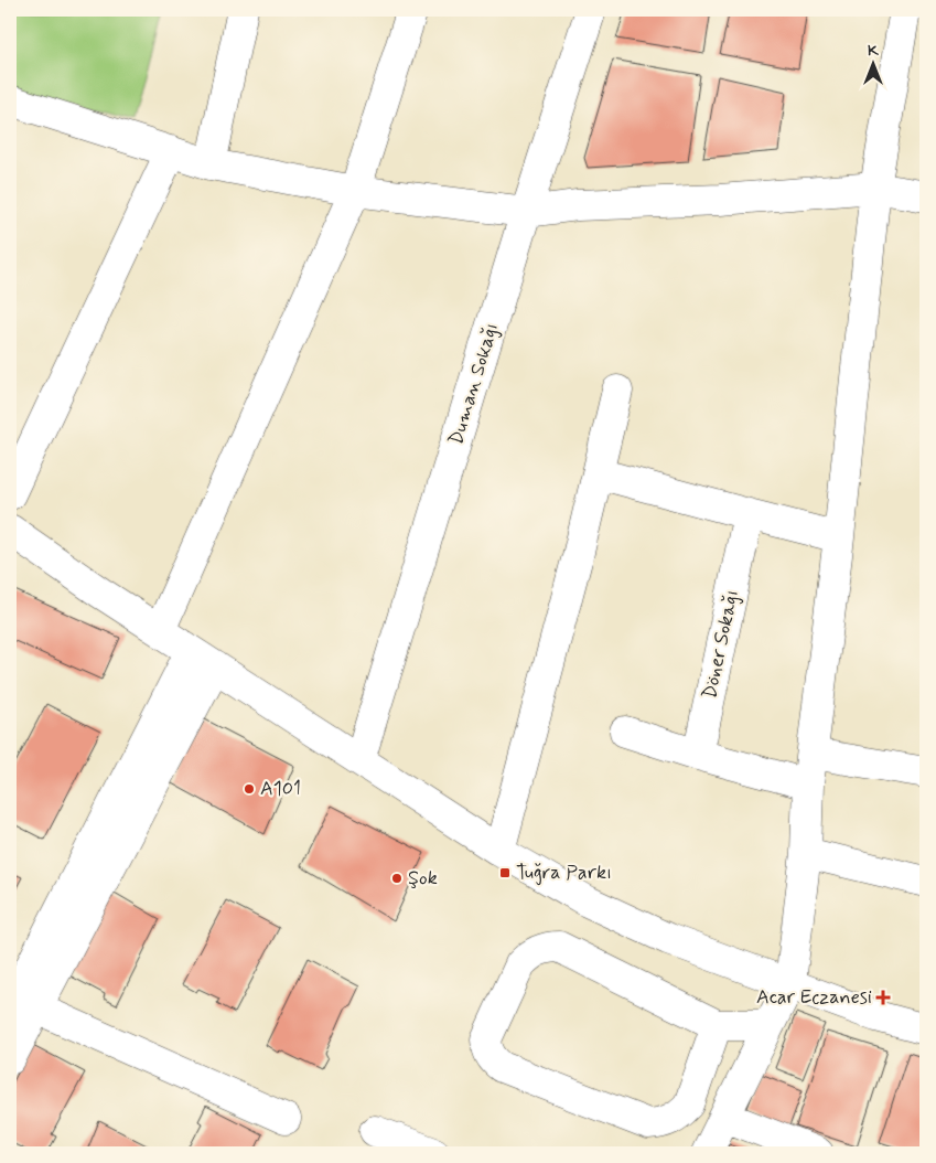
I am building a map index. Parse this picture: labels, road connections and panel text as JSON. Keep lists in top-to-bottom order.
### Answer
{
  "streets": {
    "street": ["Duman Sokağı", "Döner Sokağı"]
  },
  "places": {
    "other": ["A101", "Şok"],
    "transit": ["Tuğra Parkı"],
    "health": ["Acar Eczanesi"]
  },
  "north": "top"
}
